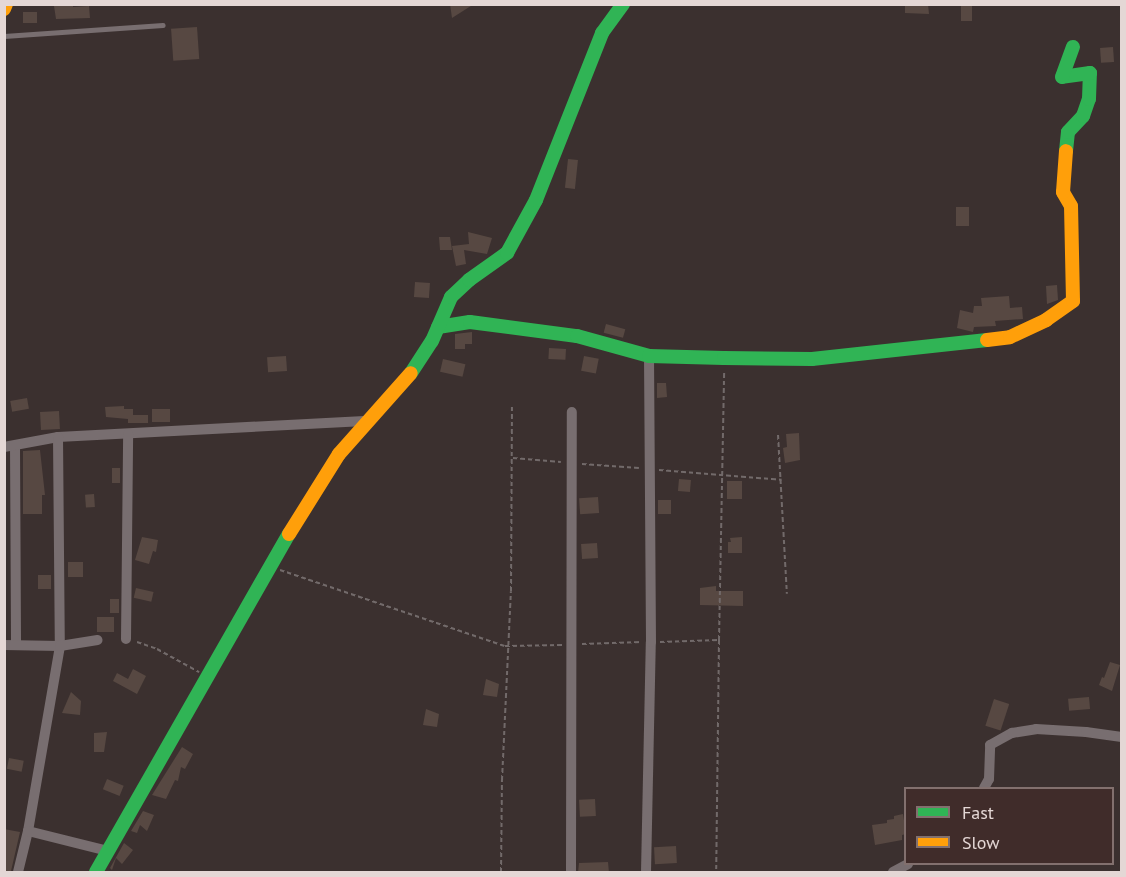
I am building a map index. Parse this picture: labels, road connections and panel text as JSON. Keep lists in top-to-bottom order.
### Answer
{
  "legend": ["Fast", "Slow"]
}
